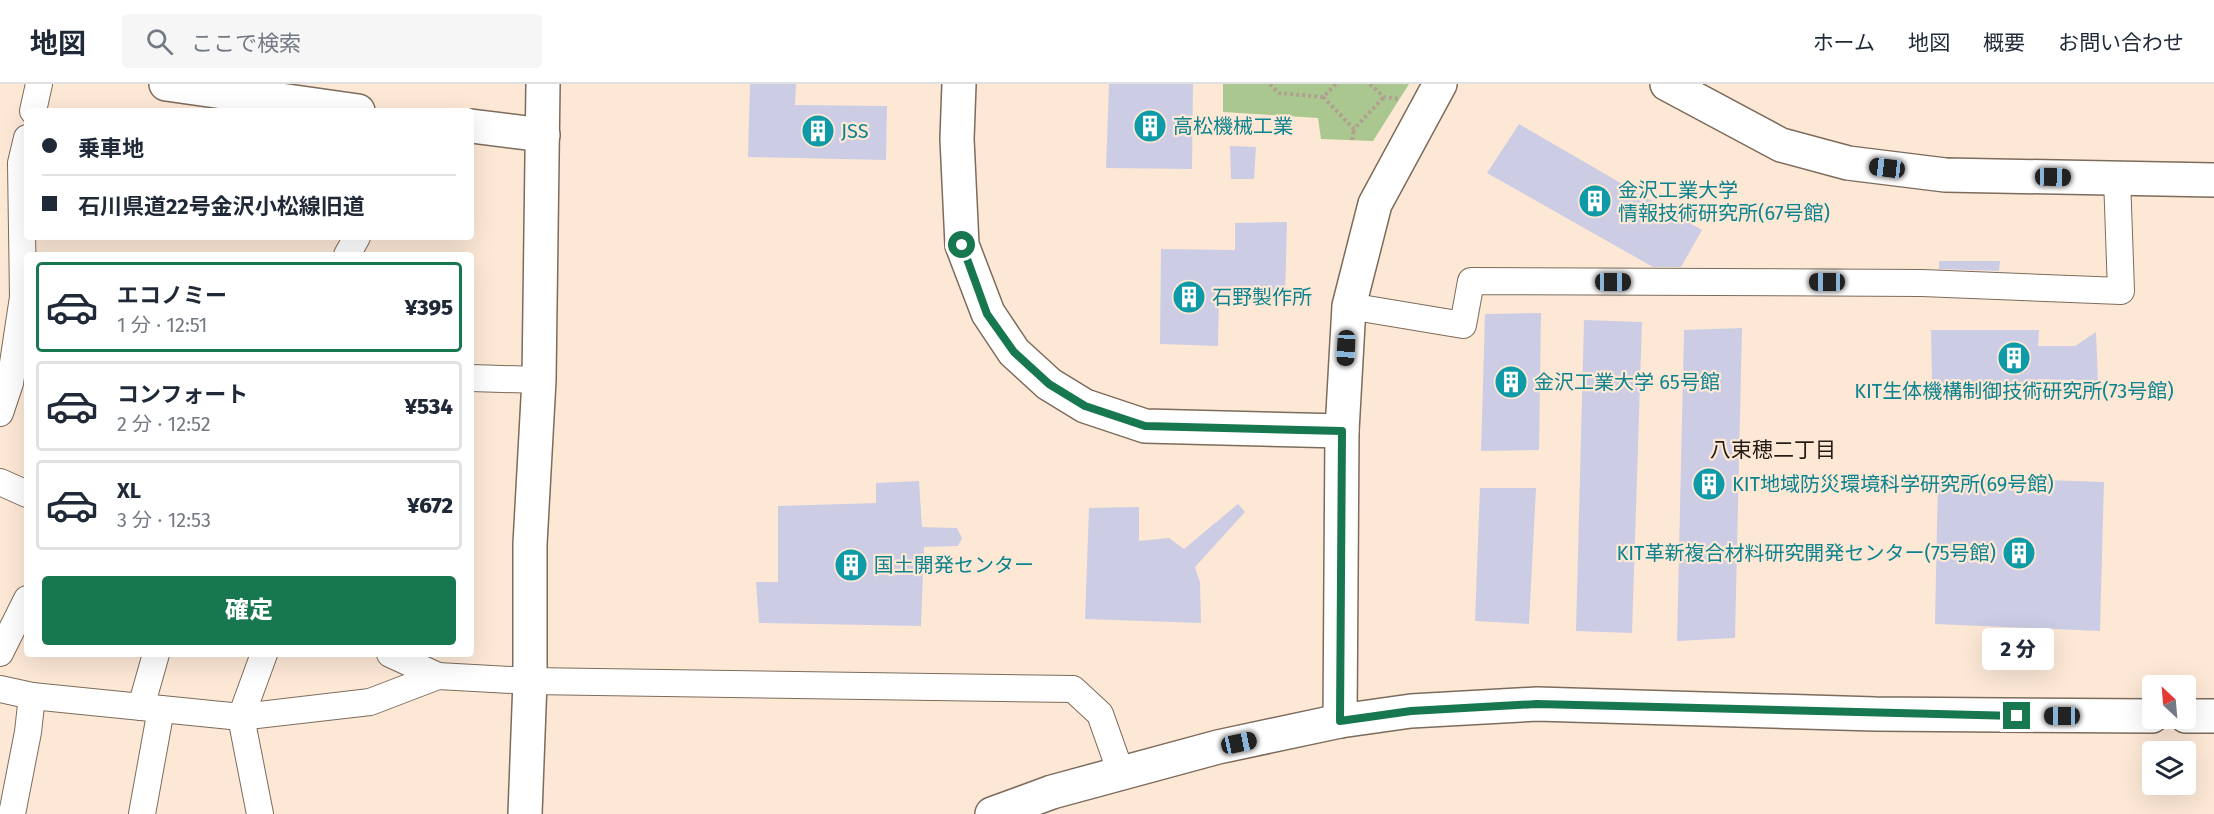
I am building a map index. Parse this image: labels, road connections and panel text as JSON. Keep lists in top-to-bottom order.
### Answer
{
  "districts": ["八束穂二丁目"],
  "places": {
    "building": [
      "高松機械工業",
      "JSS",
      "金沢工業大学 情報技術研究所(67号館)",
      "石野製作所",
      "KIT生体機構制御技術研究所(73号館)",
      "金沢工業大学 65号館",
      "KIT地域防災環境科学研究所(69号館)",
      "KIT革新複合材料研究開発センター(75号館)",
      "国土開発センター"
    ]
  },
  "north": "top left",
  "page": {
    "header": "地図",
    "search": "ここで検索",
    "nav": [
      "ホーム",
      "地図",
      "概要",
      "お問い合わせ"
    ],
    "banner": ["乗車地", "石川県道22号金沢小松線旧道"],
    "list": [
      {
        "name": "エコノミー",
        "note": "1 分 · 12:51",
        "value": "¥395"
      },
      {
        "name": "コンフォート",
        "note": "2 分 · 12:52",
        "value": "¥534"
      },
      {
        "name": "XL",
        "note": "3 分 · 12:53",
        "value": "¥672"
      }
    ],
    "buttons": "確定",
    "bubble": "2 分"
  }
}
